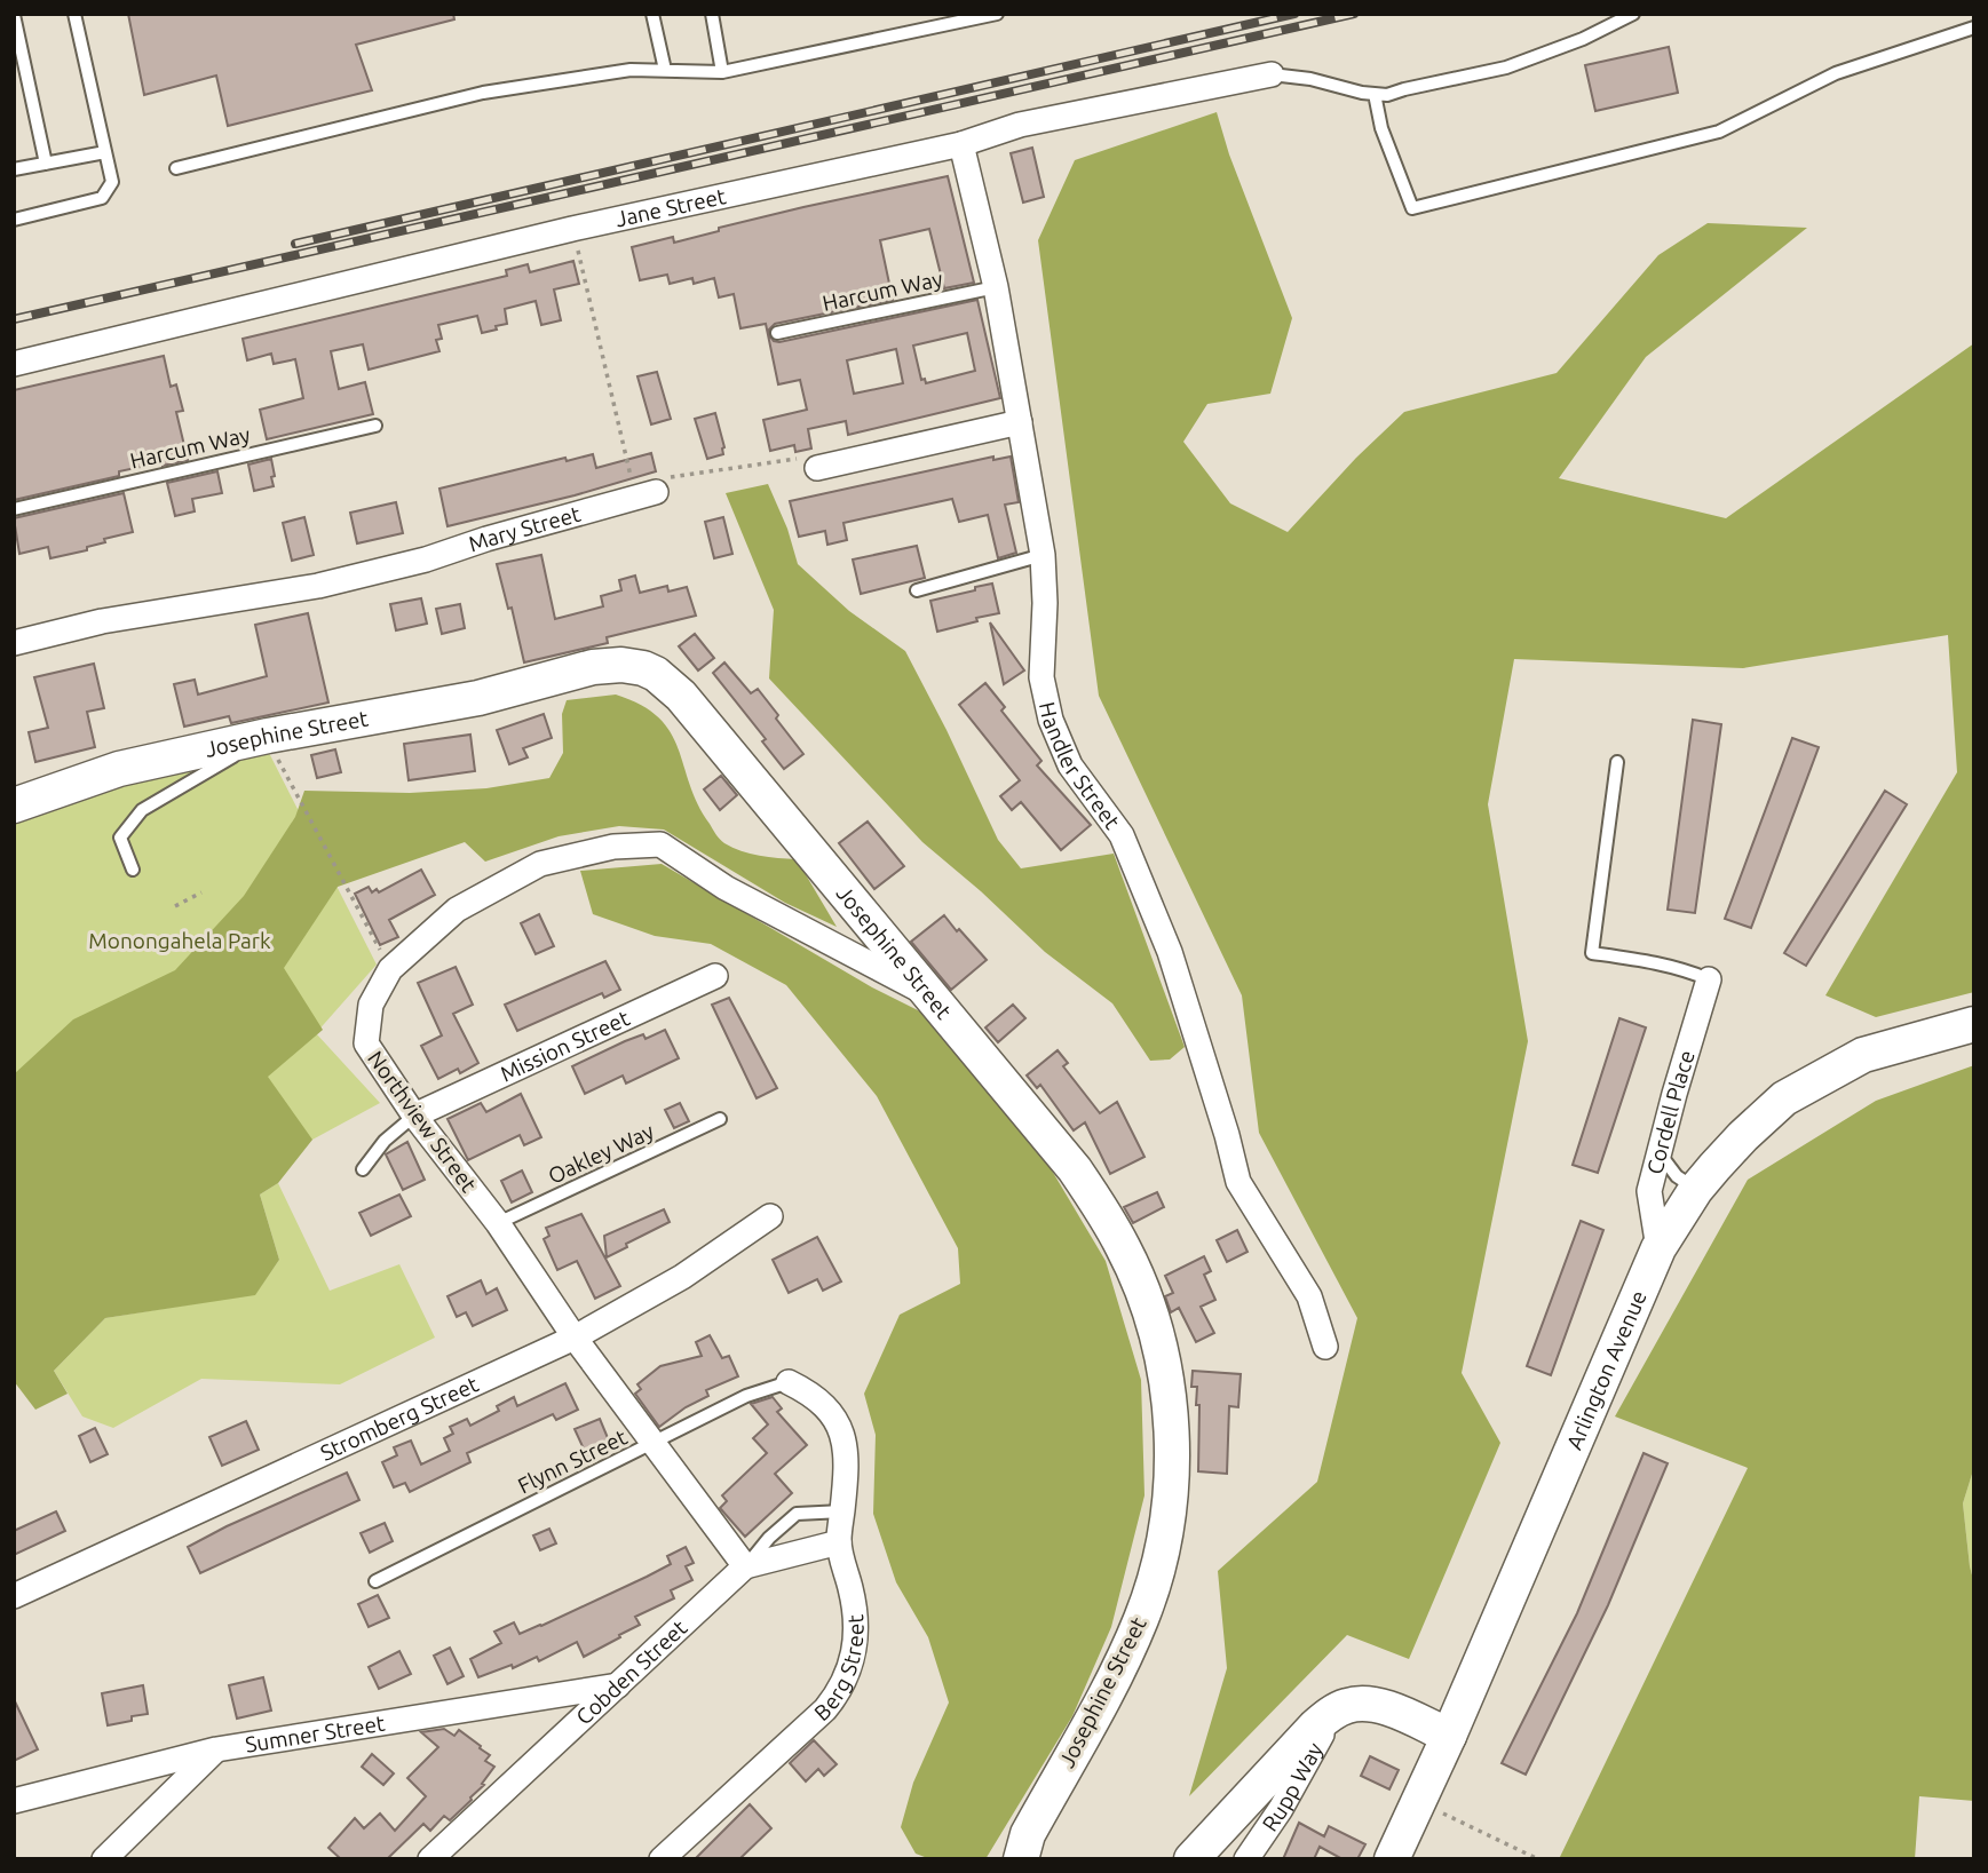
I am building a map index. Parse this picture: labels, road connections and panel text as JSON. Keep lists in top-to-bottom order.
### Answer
{
  "streets": {
    "street": [
      "Jane Street",
      "Mary Street",
      "Josephine Street",
      "Handler Street",
      "Mission Street",
      "Cordell Place",
      "Northview Street",
      "Arlington Avenue",
      "Stromberg Street",
      "Berg Street",
      "Cobden Street",
      "Sumner Street",
      "Rupp Way"
    ],
    "lane": ["Harcum Way", "Oakley Way", "Flynn Street"]
  },
  "crossings": [
    ["Jane Street", "Handler Street"],
    ["Harcum Way", "Handler Street"],
    ["Josephine Street", "Northview Street"],
    ["Mission Street", "Northview Street"],
    ["Cordell Place", "Arlington Avenue"],
    ["Northview Street", "Oakley Way"],
    ["Northview Street", "Stromberg Street"],
    ["Northview Street", "Flynn Street"],
    ["Northview Street", "Cobden Street"],
    ["Flynn Street", "Berg Street"],
    ["Berg Street", "Cobden Street"],
    ["Cobden Street", "Sumner Street"]
  ],
  "parks": ["Monongahela Park"]
}
